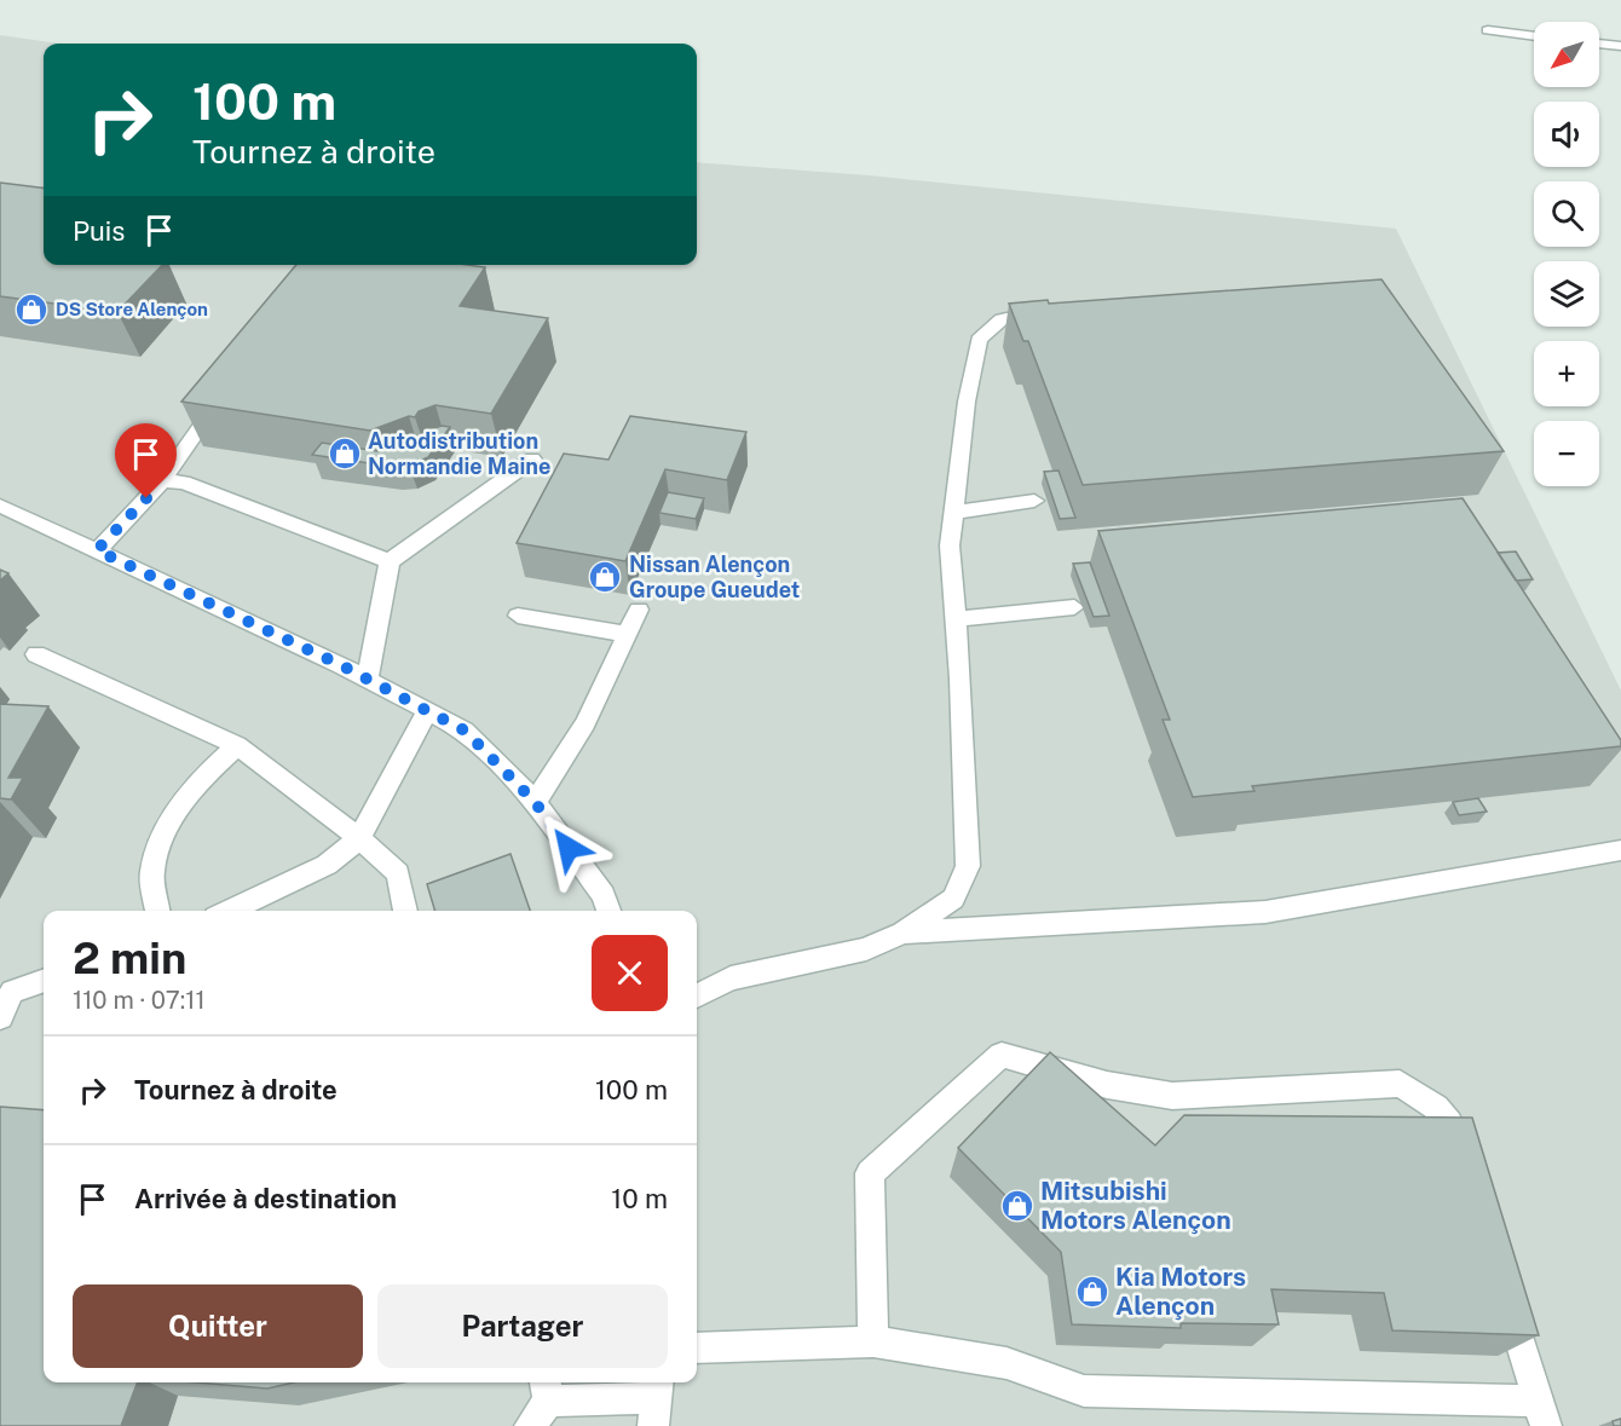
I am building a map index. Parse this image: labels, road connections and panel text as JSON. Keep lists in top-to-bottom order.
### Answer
{
  "places": {
    "shop": [
      "DS Store Alençon",
      "Autodistribution Normandie Maine",
      "Nissan Alençon Groupe Gueudet",
      "Mitsubishi Motors Alençon",
      "Kia Motors Alençon"
    ]
  },
  "north": "bottom left",
  "page": {
    "map_buttons": ["+", "−"],
    "turn": ["100 m", "Tournez à droite"],
    "then": "Puis",
    "heading": ["2 min", "110 m · 07:11"],
    "list": [
      {
        "name": "Tournez à droite",
        "value": "100 m"
      },
      {
        "name": "Arrivée à destination",
        "value": "10 m"
      }
    ],
    "buttons": ["Quitter", "Partager"]
  }
}
